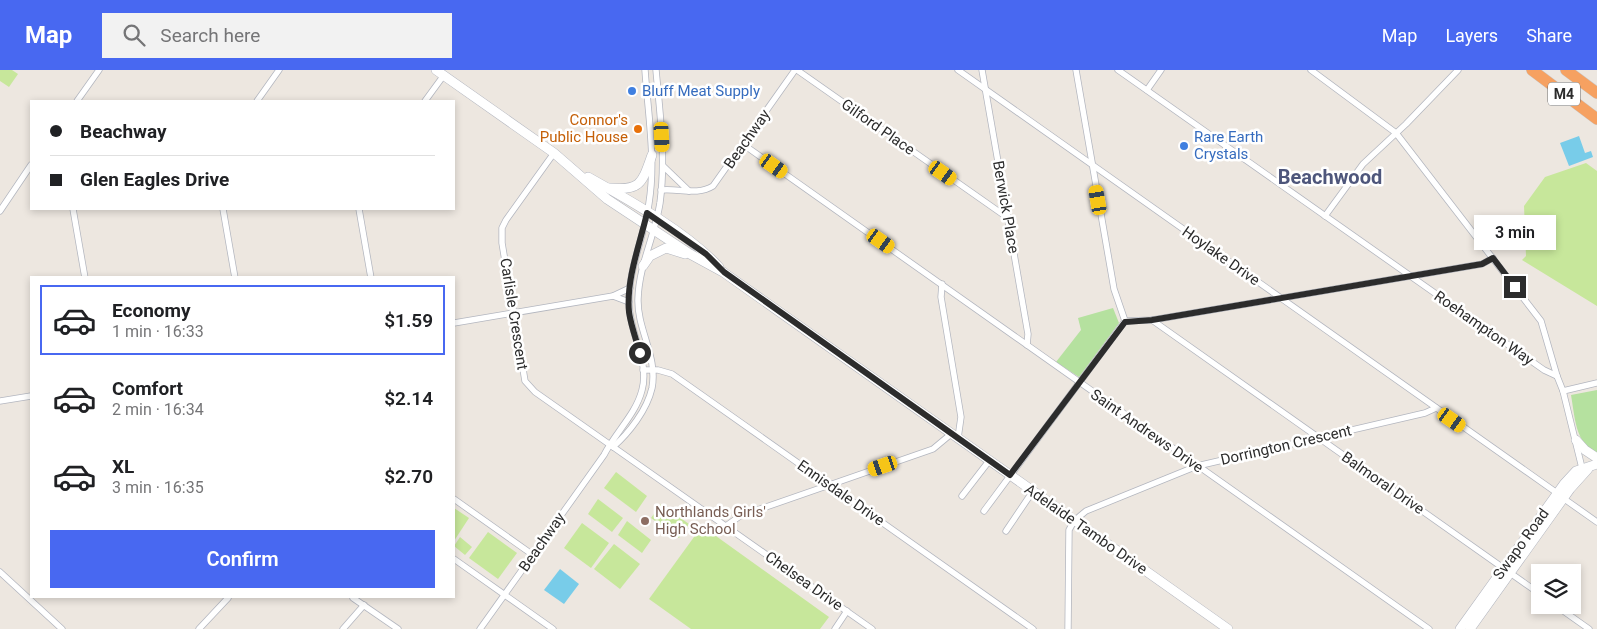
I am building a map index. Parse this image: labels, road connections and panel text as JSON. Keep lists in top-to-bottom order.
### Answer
{
  "streets": {
    "highway": ["M4"],
    "street": [
      "Gilford Place",
      "Beachway",
      "Berwick Place",
      "Hoylake Drive",
      "Carlisle Crescent",
      "Roehampton Way",
      "Saint Andrews Drive",
      "Dorrington Crescent",
      "Balmoral Drive",
      "Ennisdale Drive",
      "Adelaide Tambo Drive",
      "Swapo Road",
      "Chelsea Drive"
    ]
  },
  "crossings": [
    ["Gilford Place", "Beachway"],
    ["Gilford Place", "Berwick Place"],
    ["Beachway", "Carlisle Crescent"],
    ["Beachway", "Saint Andrews Drive"],
    ["Beachway", "Ennisdale Drive"],
    ["Beachway", "Adelaide Tambo Drive"],
    ["Beachway", "Chelsea Drive"],
    ["Berwick Place", "Hoylake Drive"],
    ["Berwick Place", "Saint Andrews Drive"],
    ["Hoylake Drive", "Dorrington Crescent"],
    ["Hoylake Drive", "Swapo Road"],
    ["Carlisle Crescent", "Adelaide Tambo Drive"],
    ["Carlisle Crescent", "Chelsea Drive"],
    ["Saint Andrews Drive", "Dorrington Crescent"],
    ["Dorrington Crescent", "Balmoral Drive"],
    ["Dorrington Crescent", "Adelaide Tambo Drive"],
    ["Balmoral Drive", "Swapo Road"]
  ],
  "districts": ["Beachwood"],
  "places": [
    "Bluff Meat Supply",
    "Connor's Public House",
    "Rare Earth Crystals",
    "Northlands Girls' High School"
  ],
  "page": {
    "header": "Map",
    "search": "Search here",
    "nav": ["Map", "Layers", "Share"],
    "banner": ["Beachway", "Glen Eagles Drive"],
    "bubble": "3 min",
    "list": [
      {
        "name": "Economy",
        "note": "1 min · 16:33",
        "value": "$1.59"
      },
      {
        "name": "Comfort",
        "note": "2 min · 16:34",
        "value": "$2.14"
      },
      {
        "name": "XL",
        "note": "3 min · 16:35",
        "value": "$2.70"
      }
    ],
    "buttons": "Confirm"
  }
}
